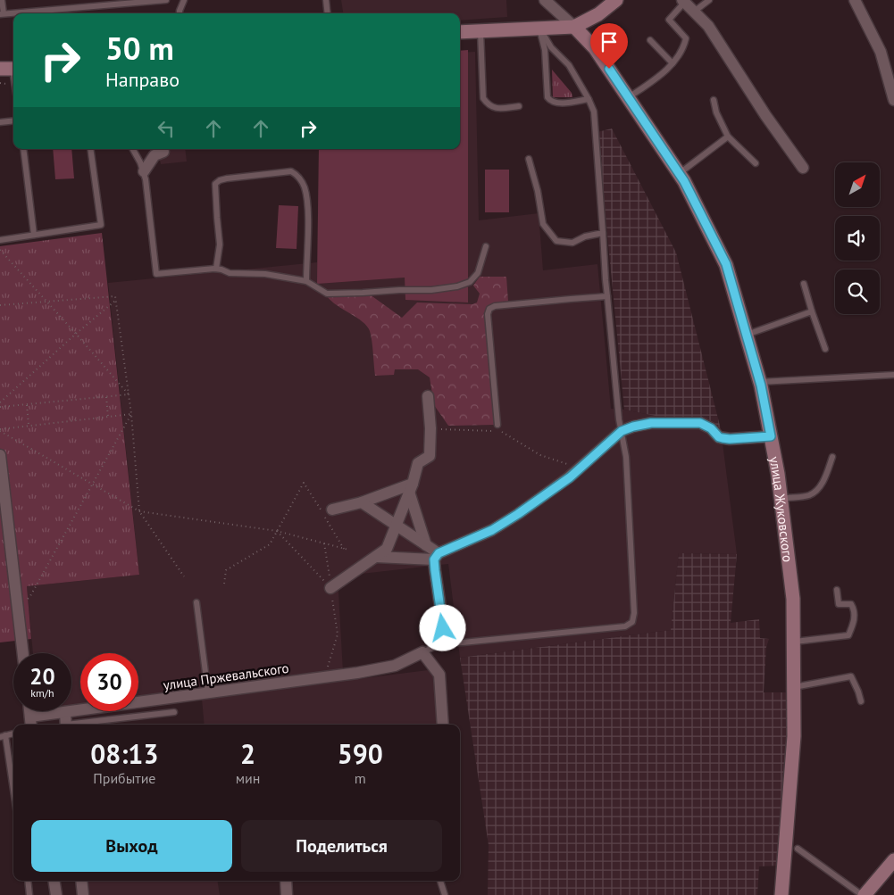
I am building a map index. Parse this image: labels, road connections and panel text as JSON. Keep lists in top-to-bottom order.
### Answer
{
  "streets": {
    "street": ["улица Жуковского", "улица Пржевальского"]
  },
  "north": "top right",
  "page": {
    "turn": ["50 m", "Направо"],
    "speed": "20 km/h",
    "limit": "30",
    "eta": [
      "08:13",
      "Прибытие",
      "2",
      "мин",
      "590",
      "m"
    ],
    "buttons": ["Выход", "Поделиться"]
  }
}
